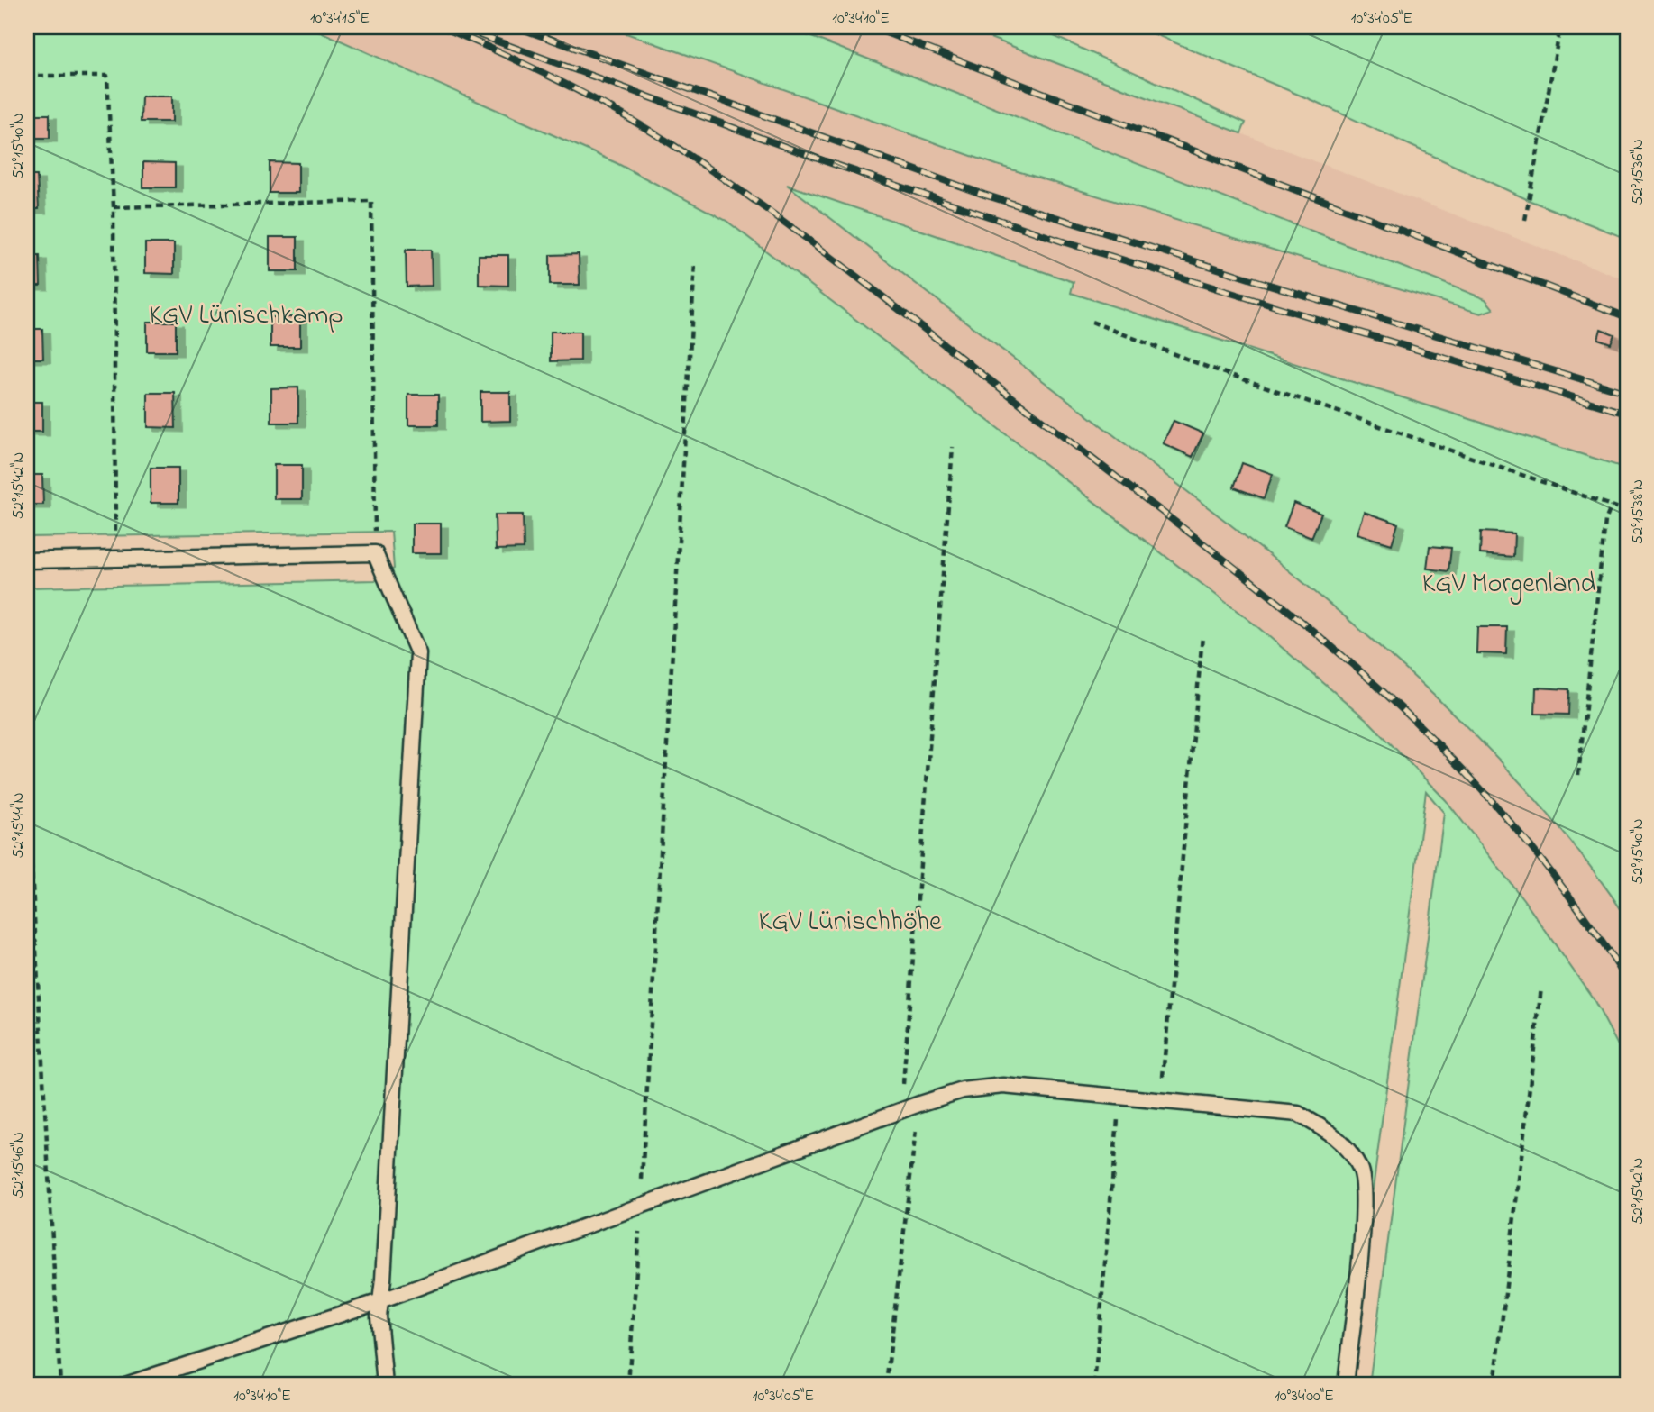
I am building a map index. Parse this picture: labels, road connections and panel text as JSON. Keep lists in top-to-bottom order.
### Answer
{
  "parks": ["KGV Lünischkamp", "KGV Morgenland", "KGV Lünischhöhe"],
  "coordinates": [
    "10°34'15\"E",
    "10°34'10\"E",
    "10°34'05\"E",
    "52°15'40\"N",
    "52°15'36\"N",
    "52°15'42\"N",
    "52°15'38\"N",
    "52°15'44\"N",
    "52°15'46\"N",
    "10°34'00\"E"
  ]
}
